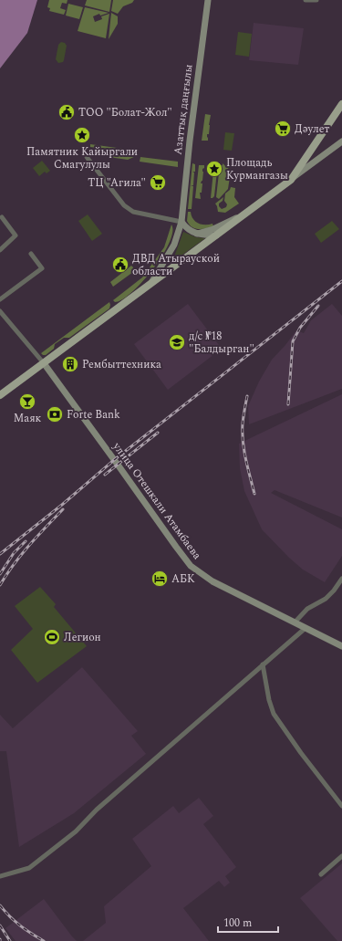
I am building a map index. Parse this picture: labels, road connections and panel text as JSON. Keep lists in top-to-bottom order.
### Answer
{
  "streets": {
    "street": ["Азаттық даңғылы", "улица Отешкали Атамбаева"]
  },
  "places": {
    "public building": ["ТОО \"Болат-Жол\"", "ДВД Атырауской области"],
    "supermarket": ["Дәулет", "ТЦ \"Агила\""],
    "place": ["Памятник Кайыргали Смагулулы", "Площадь Курмангазы"],
    "school or university": ["д/с №18 \"Балдырган\""],
    "building": ["Рембыттехника"],
    "bar": ["Маяк"],
    "bank": ["Forte Bank"],
    "hotel": ["АБК"],
    "sports": ["Легион"]
  },
  "scale_bar": "100 m"
}
